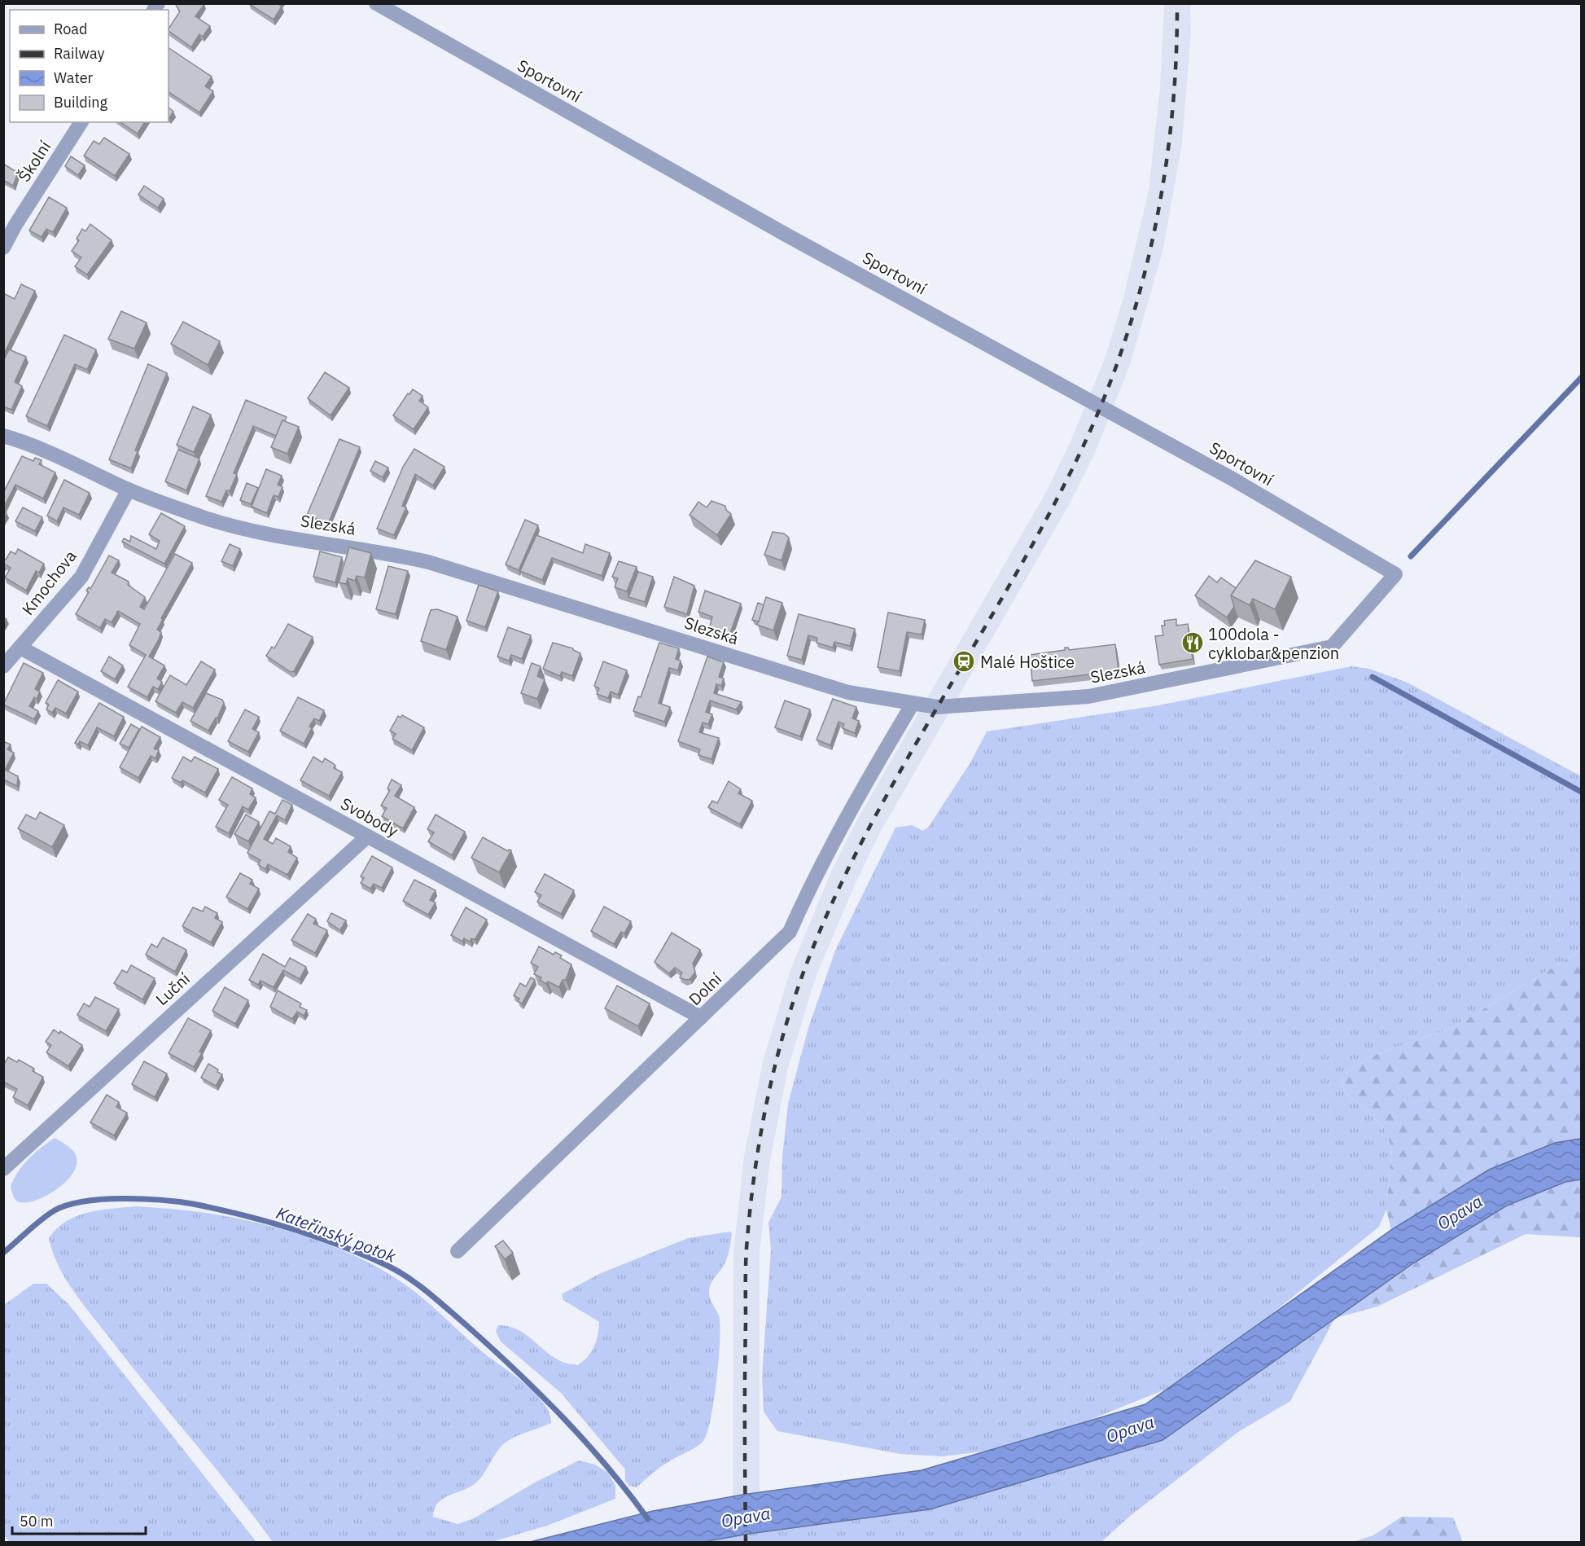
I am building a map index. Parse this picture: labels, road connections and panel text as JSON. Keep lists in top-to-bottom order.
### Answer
{
  "streets": {
    "street": [
      "Sportovní",
      "Školní",
      "Slezská",
      "Kmochova",
      "Svobody",
      "Luční",
      "Dolní"
    ]
  },
  "crossings": [
    ["Sportovní", "Slezská"],
    ["Slezská", "Kmochova"],
    ["Slezská", "Dolní"],
    ["Kmochova", "Svobody"],
    ["Svobody", "Luční"],
    ["Svobody", "Dolní"]
  ],
  "water": ["Opava", "Kateřinský potok"],
  "places": {
    "restaurant": ["100dola - cyklobar&penzion"],
    "station": ["Malé Hoštice"]
  },
  "legend": [
    "Road",
    "Railway",
    "Water",
    "Building"
  ],
  "scale_bar": "50 m"
}
